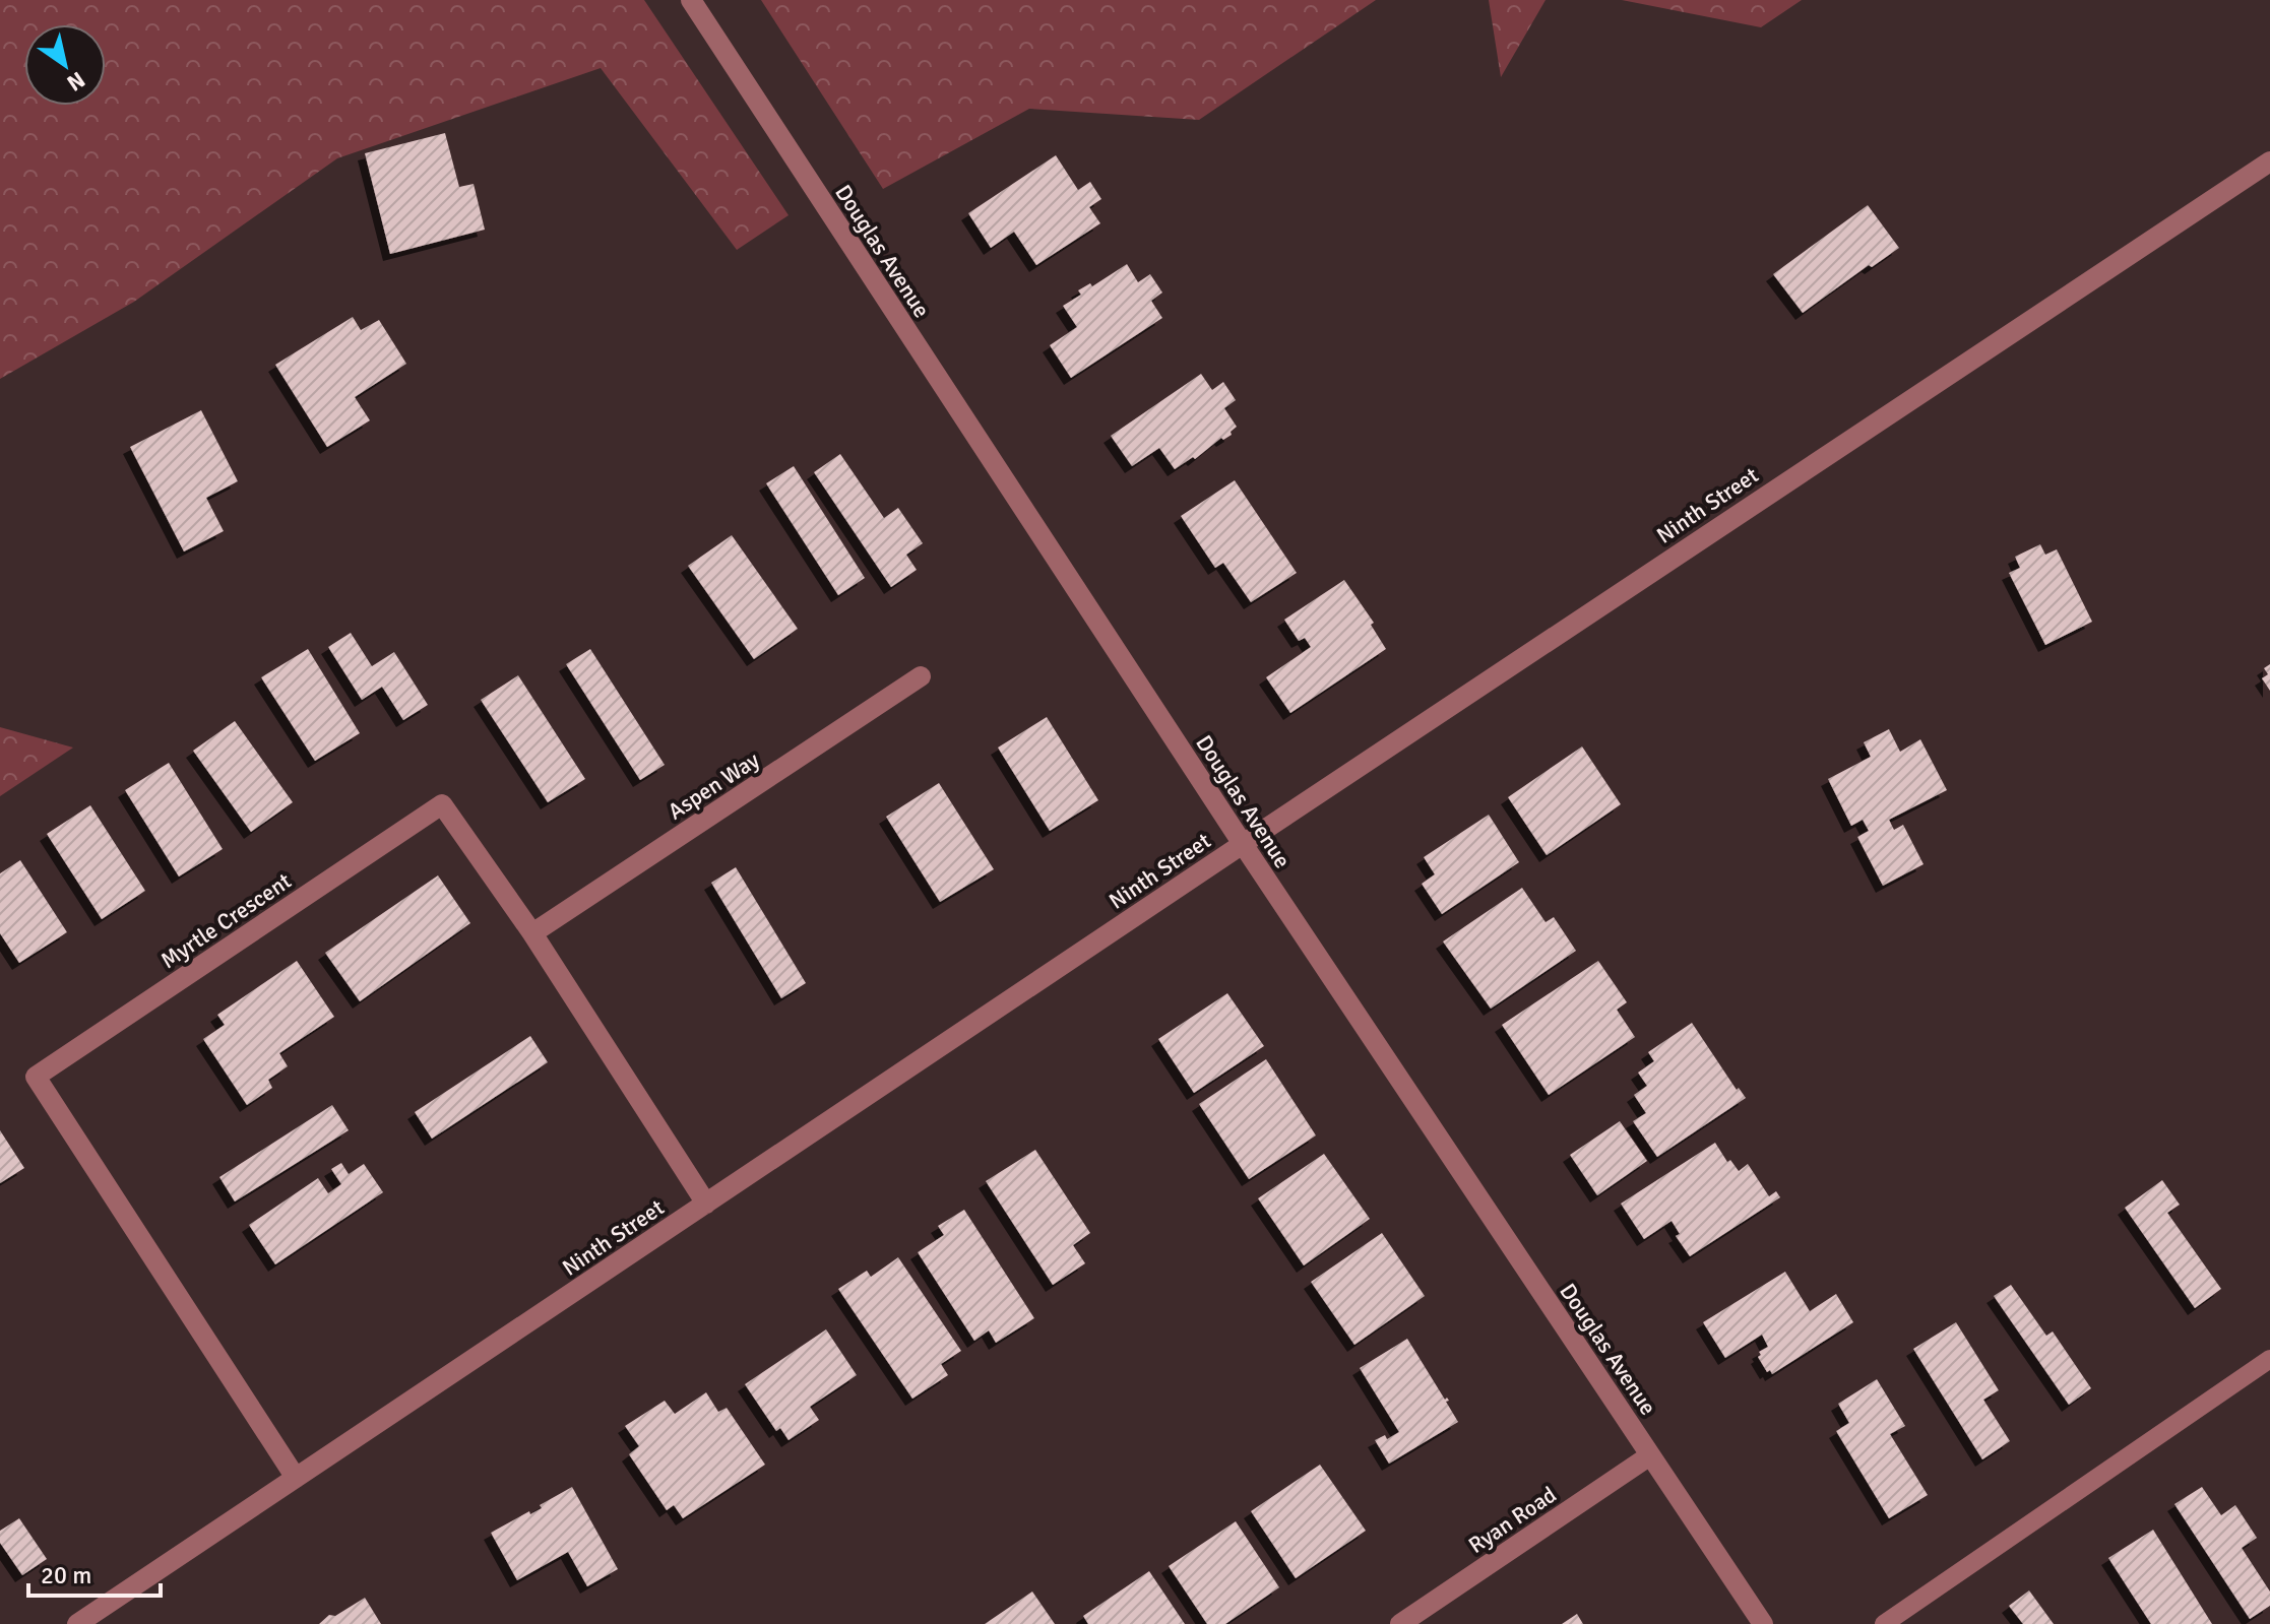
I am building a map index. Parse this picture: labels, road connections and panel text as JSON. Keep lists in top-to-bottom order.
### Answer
{
  "streets": {
    "street": [
      "Douglas Avenue",
      "Ninth Street",
      "Aspen Way",
      "Myrtle Crescent",
      "Ryan Road"
    ]
  },
  "crossings": [
    ["Douglas Avenue", "Ninth Street"],
    ["Douglas Avenue", "Ryan Road"],
    ["Ninth Street", "Myrtle Crescent"],
    ["Aspen Way", "Myrtle Crescent"]
  ],
  "scale_bar": "20 m",
  "north": "bottom right"
}
